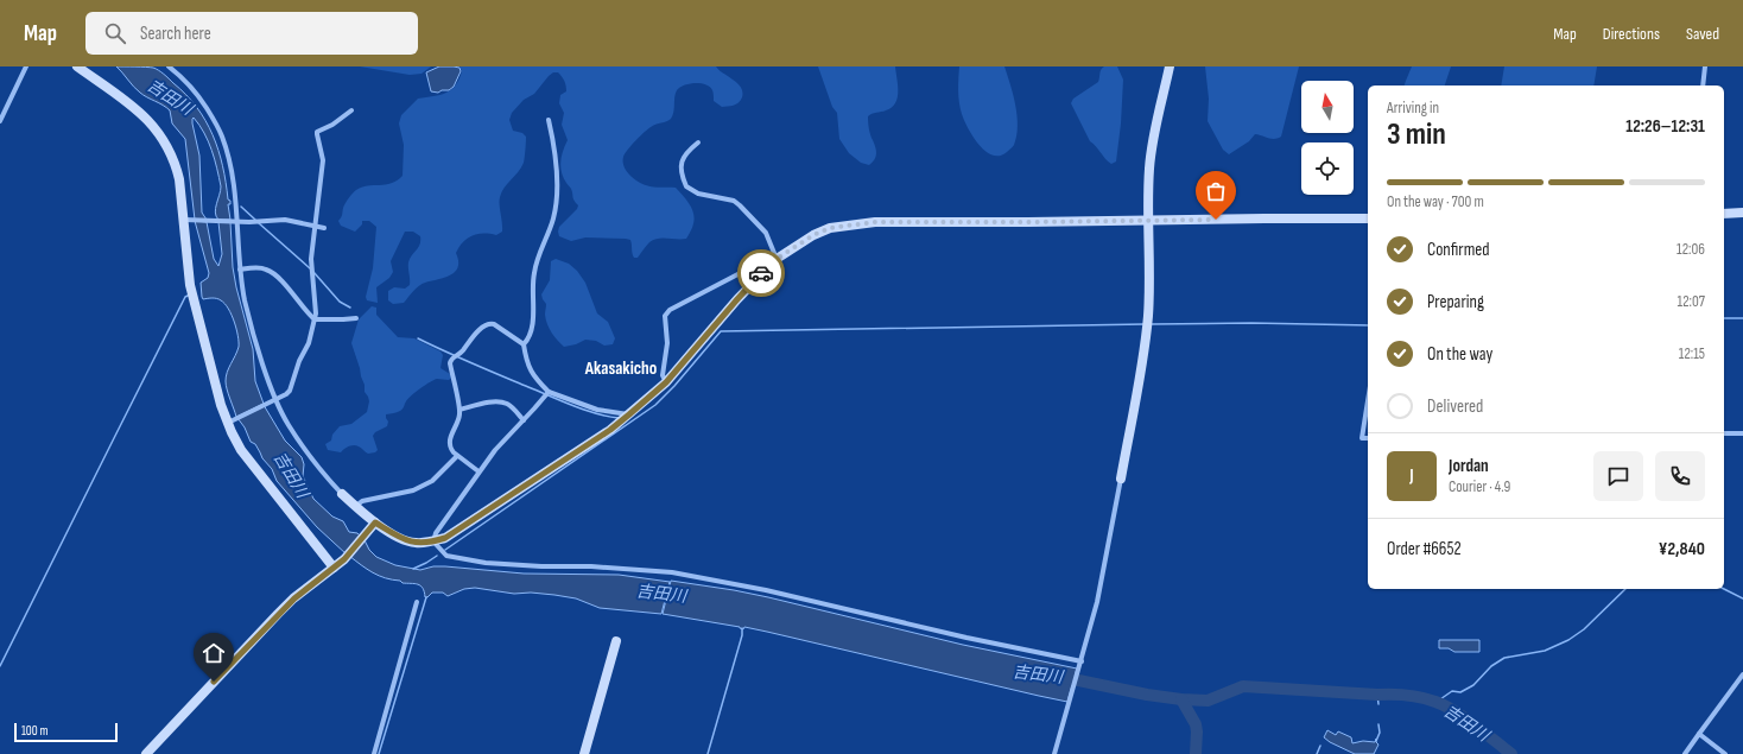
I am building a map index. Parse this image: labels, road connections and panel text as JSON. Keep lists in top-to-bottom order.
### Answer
{
  "districts": ["Akasakicho"],
  "water": ["吉田川"],
  "scale_bar": "100 m",
  "north": "top",
  "page": {
    "header": "Map",
    "search": "Search here",
    "nav": ["Map", "Directions", "Saved"],
    "heading": ["3 min", "Arriving in", "12:26–12:31"],
    "panel": [
      "Jordan",
      "Courier · 4.9",
      "Order #6652",
      "¥2,840"
    ],
    "bar": "On the way · 700 m",
    "list": [
      ["Confirmed", "12:06"],
      ["Preparing", "12:07"],
      ["On the way", "12:15"],
      "Delivered"
    ],
    "round": "J",
    "scale": "100 m"
  }
}
